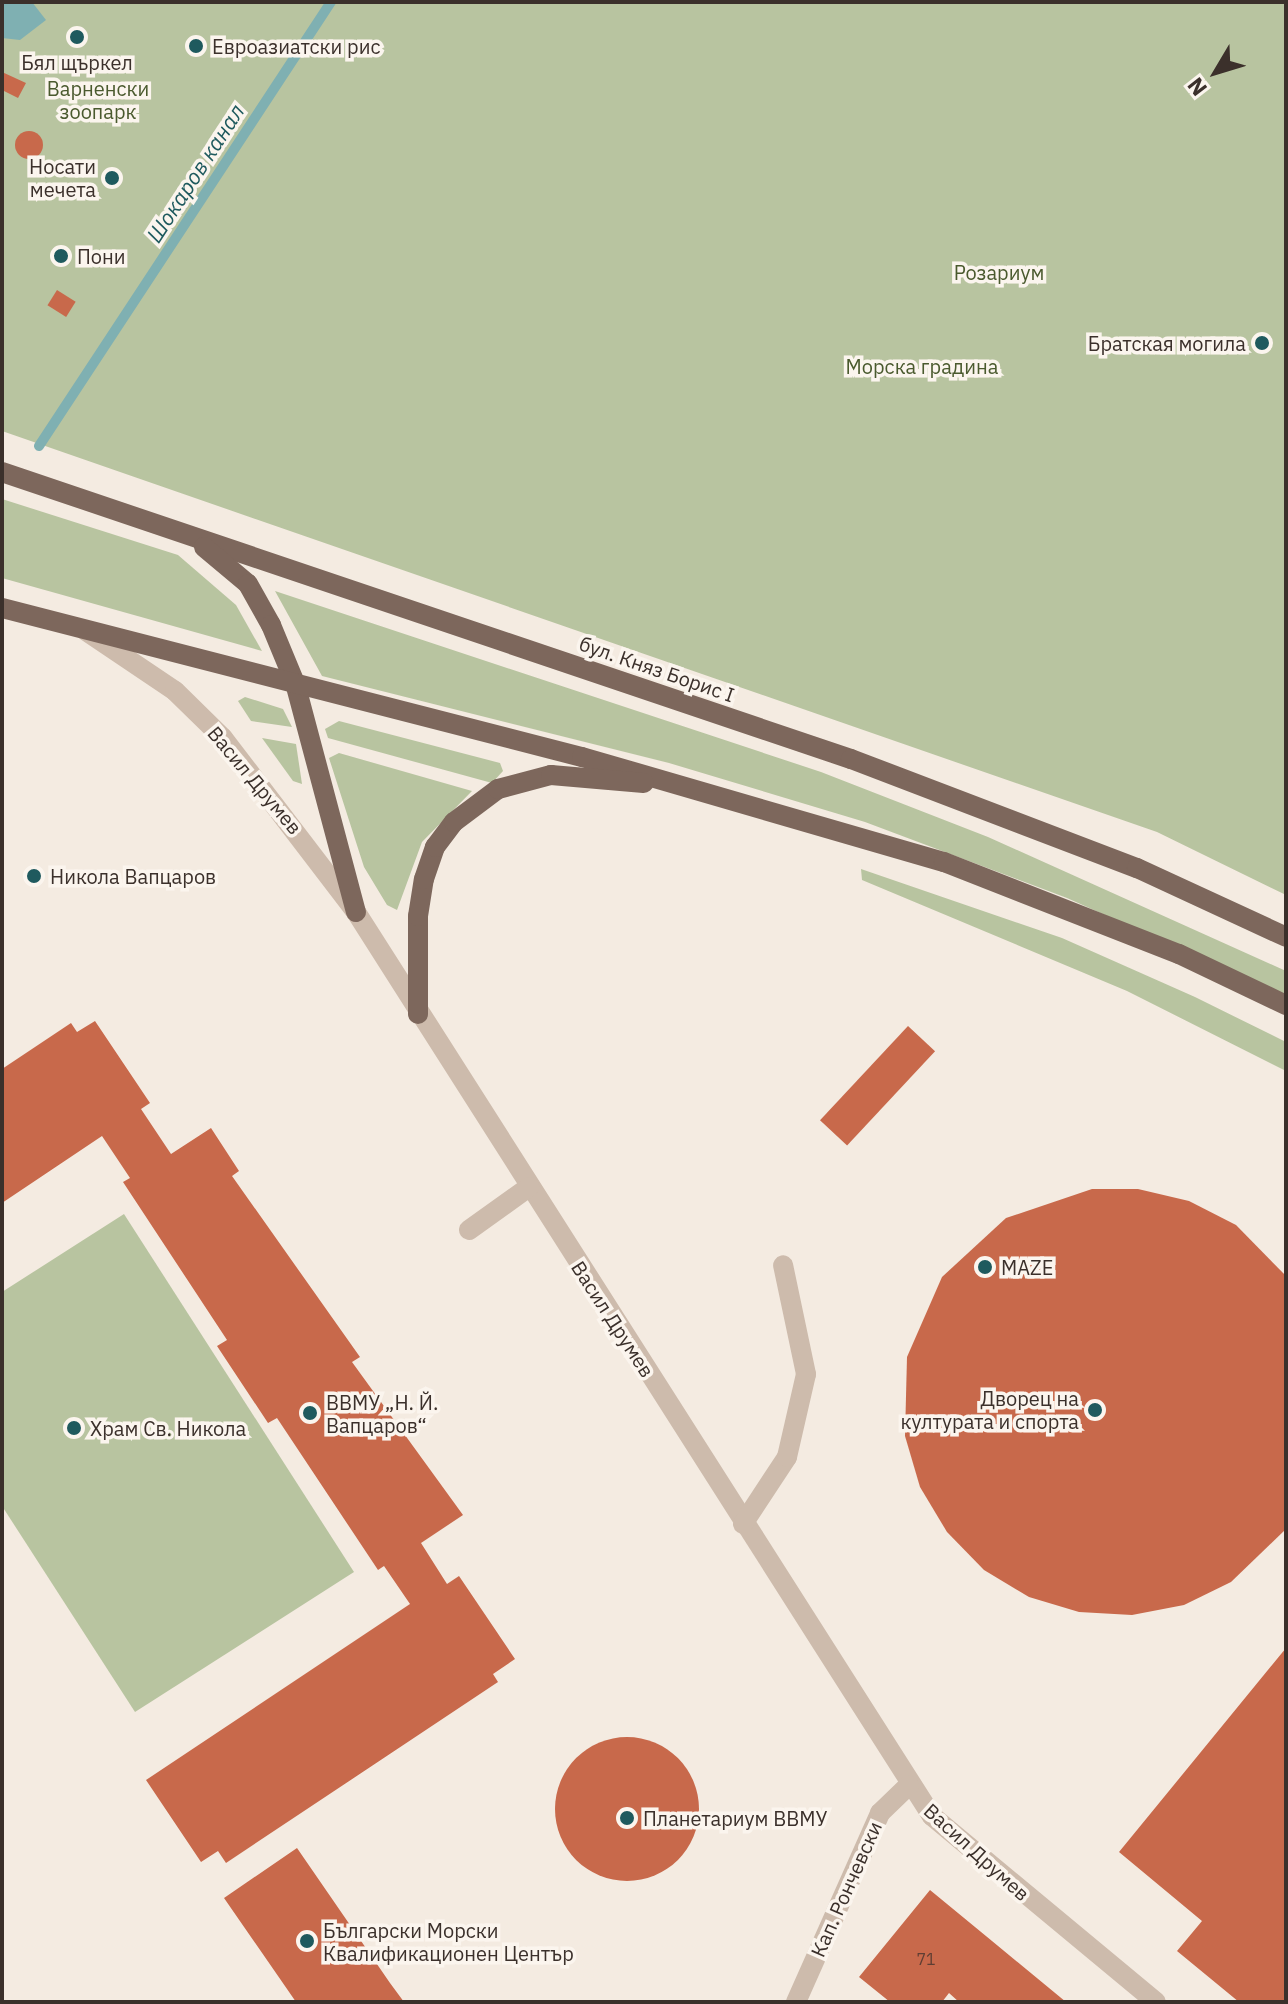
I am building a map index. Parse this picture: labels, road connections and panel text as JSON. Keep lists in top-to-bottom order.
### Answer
{
  "streets": {
    "main road": ["бул. Княз Борис I"],
    "street": ["Васил Друмев", "Кап. Рончевски"]
  },
  "crossings": [
    ["Васил Друмев", "Кап. Рончевски"]
  ],
  "water": ["Шокаров канал"],
  "parks": ["Варненски зоопарк", "Розариум", "Морска градина"],
  "places": [
    "Бял щъркел",
    "Евроазиатски рис",
    "Носати мечета",
    "Пони",
    "Братская могила",
    "Никола Вапцаров",
    "MAZE",
    "Дворец на културата и спорта",
    "ВВМУ „Н. Й. Вапцаров“",
    "Храм Св. Никола",
    "Планетариум ВВМУ",
    "Български Морски Квалификационен Център"
  ],
  "house_numbers": ["71"],
  "north": "bottom left"
}
